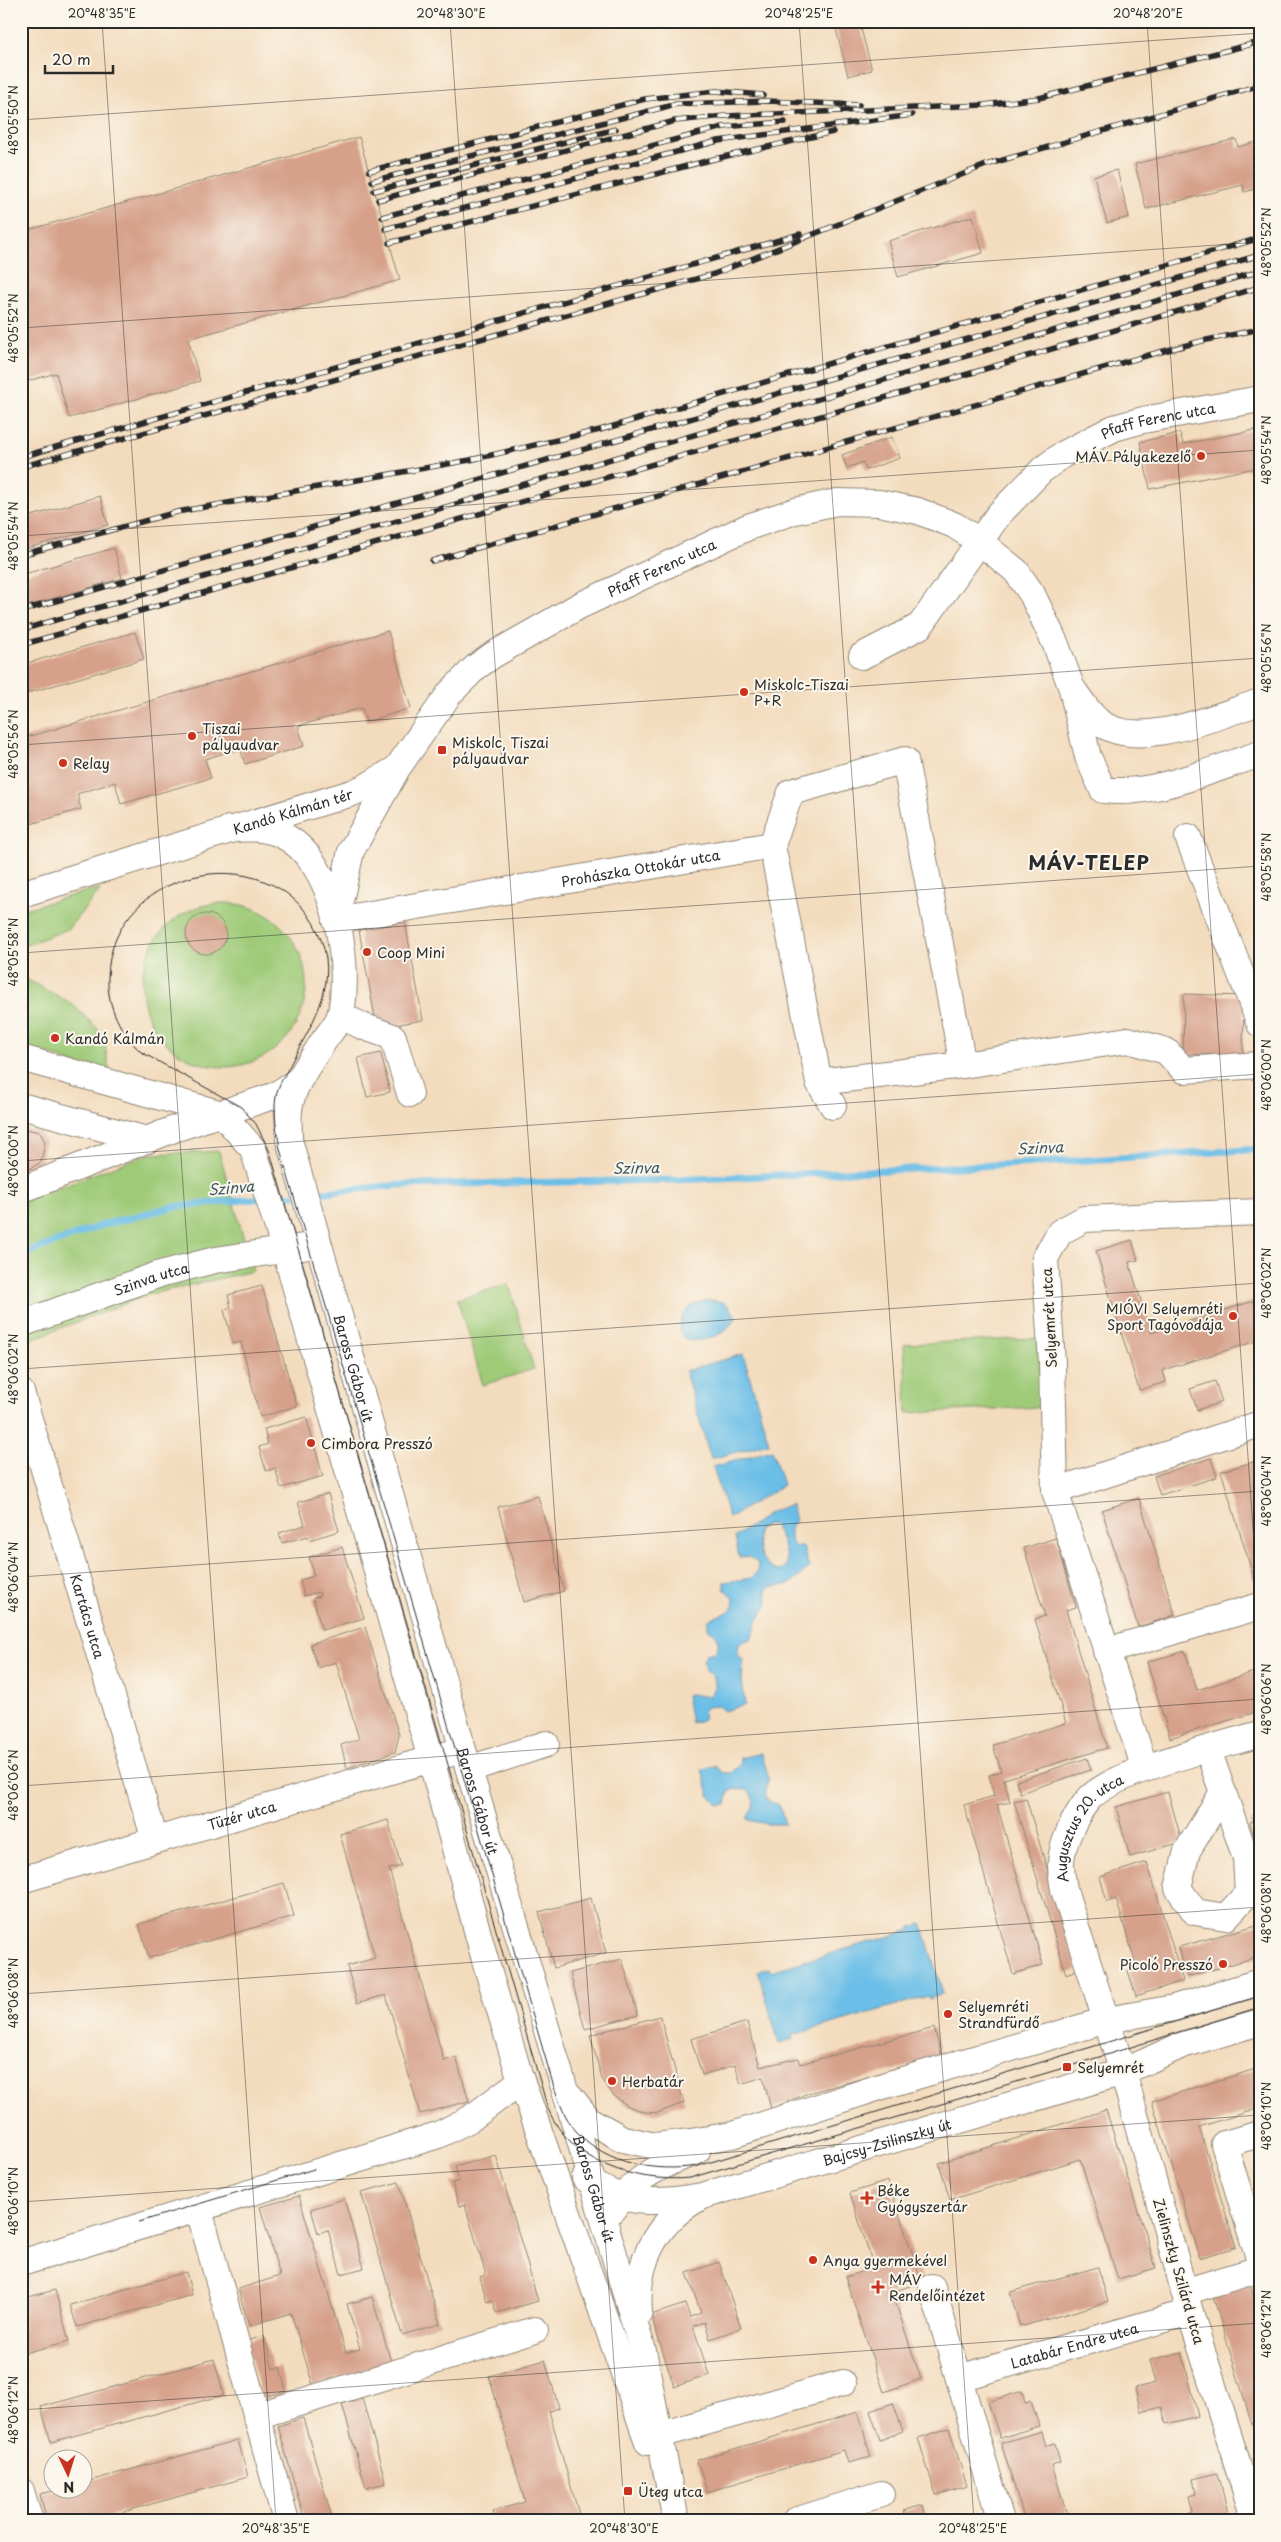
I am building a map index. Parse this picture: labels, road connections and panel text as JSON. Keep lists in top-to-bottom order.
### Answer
{
  "streets": {
    "street": [
      "Pfaff Ferenc utca",
      "Kandó Kálmán tér",
      "Prohászka Ottokár utca",
      "Szinva utca",
      "Selyemrét utca",
      "Baross Gábor út",
      "Kartács utca",
      "Tüzér utca",
      "Augusztus 20. utca",
      "Bajcsy-Zsilinszky út",
      "Zielinszky Szilárd utca",
      "Latabár Endre utca"
    ]
  },
  "crossings": [
    ["Pfaff Ferenc utca", "Kandó Kálmán tér"],
    ["Szinva utca", "Baross Gábor út"],
    ["Selyemrét utca", "Augusztus 20. utca"],
    ["Baross Gábor út", "Tüzér utca"],
    ["Baross Gábor út", "Bajcsy-Zsilinszky út"],
    ["Kartács utca", "Tüzér utca"],
    ["Augusztus 20. utca", "Zielinszky Szilárd utca"],
    ["Bajcsy-Zsilinszky út", "Zielinszky Szilárd utca"],
    ["Zielinszky Szilárd utca", "Latabár Endre utca"]
  ],
  "districts": ["MÁV-TELEP"],
  "water": ["Szinva"],
  "places": {
    "other": [
      "MÁV Pályakezelő",
      "Miskolc-Tiszai P+R",
      "Tiszai pályaudvar",
      "Relay",
      "Coop Mini",
      "Kandó Kálmán",
      "MIÓVI Selyemréti Sport Tagóvodája",
      "Cimbora Presszó",
      "Picoló Presszó",
      "Selyemréti Strandfürdő",
      "Herbatár",
      "Anya gyermekével"
    ],
    "transit": ["Miskolc, Tiszai pályaudvar", "Selyemrét", "Üteg utca"],
    "health": ["Béke Gyógyszertár", "MÁV Rendelőintézet"]
  },
  "scale_bar": "20 m",
  "north": "bottom",
  "coordinates": [
    "20°48'35\"E",
    "20°48'30\"E",
    "20°48'25\"E",
    "20°48'20\"E",
    "48°05'50\"N",
    "48°05'52\"N",
    "48°05'54\"N",
    "48°05'56\"N",
    "48°05'58\"N",
    "48°06'00\"N",
    "48°06'02\"N",
    "48°06'04\"N",
    "48°06'06\"N",
    "48°06'08\"N",
    "48°06'10\"N",
    "48°06'12\"N"
  ]
}
